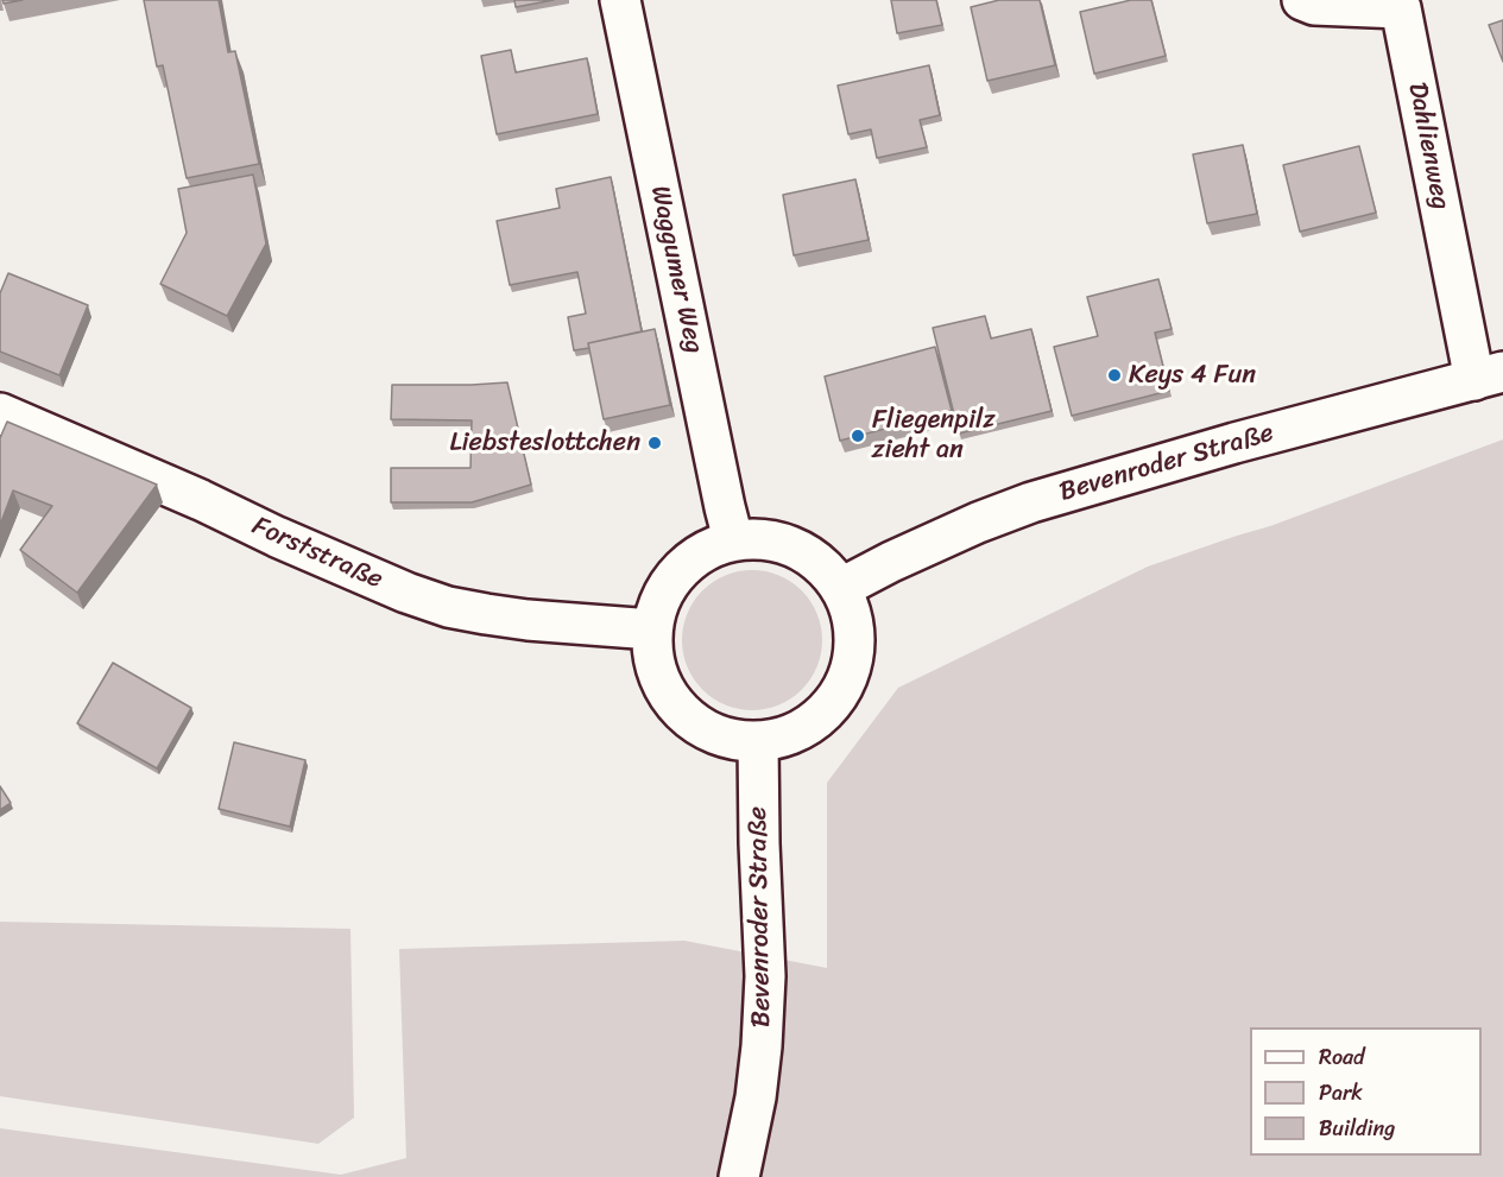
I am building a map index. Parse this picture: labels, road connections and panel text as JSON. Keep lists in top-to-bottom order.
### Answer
{
  "streets": {
    "main road": [
      "Dahlienweg",
      "Waggumer Weg",
      "Bevenroder Straße",
      "Forststraße"
    ]
  },
  "crossings": [
    ["Dahlienweg", "Bevenroder Straße"],
    ["Waggumer Weg", "Bevenroder Straße"],
    ["Waggumer Weg", "Forststraße"],
    ["Bevenroder Straße", "Forststraße"]
  ],
  "places": ["Keys 4 Fun", "Fliegenpilz zieht an", "Liebsteslottchen"],
  "legend": ["Road", "Park", "Building"]
}
